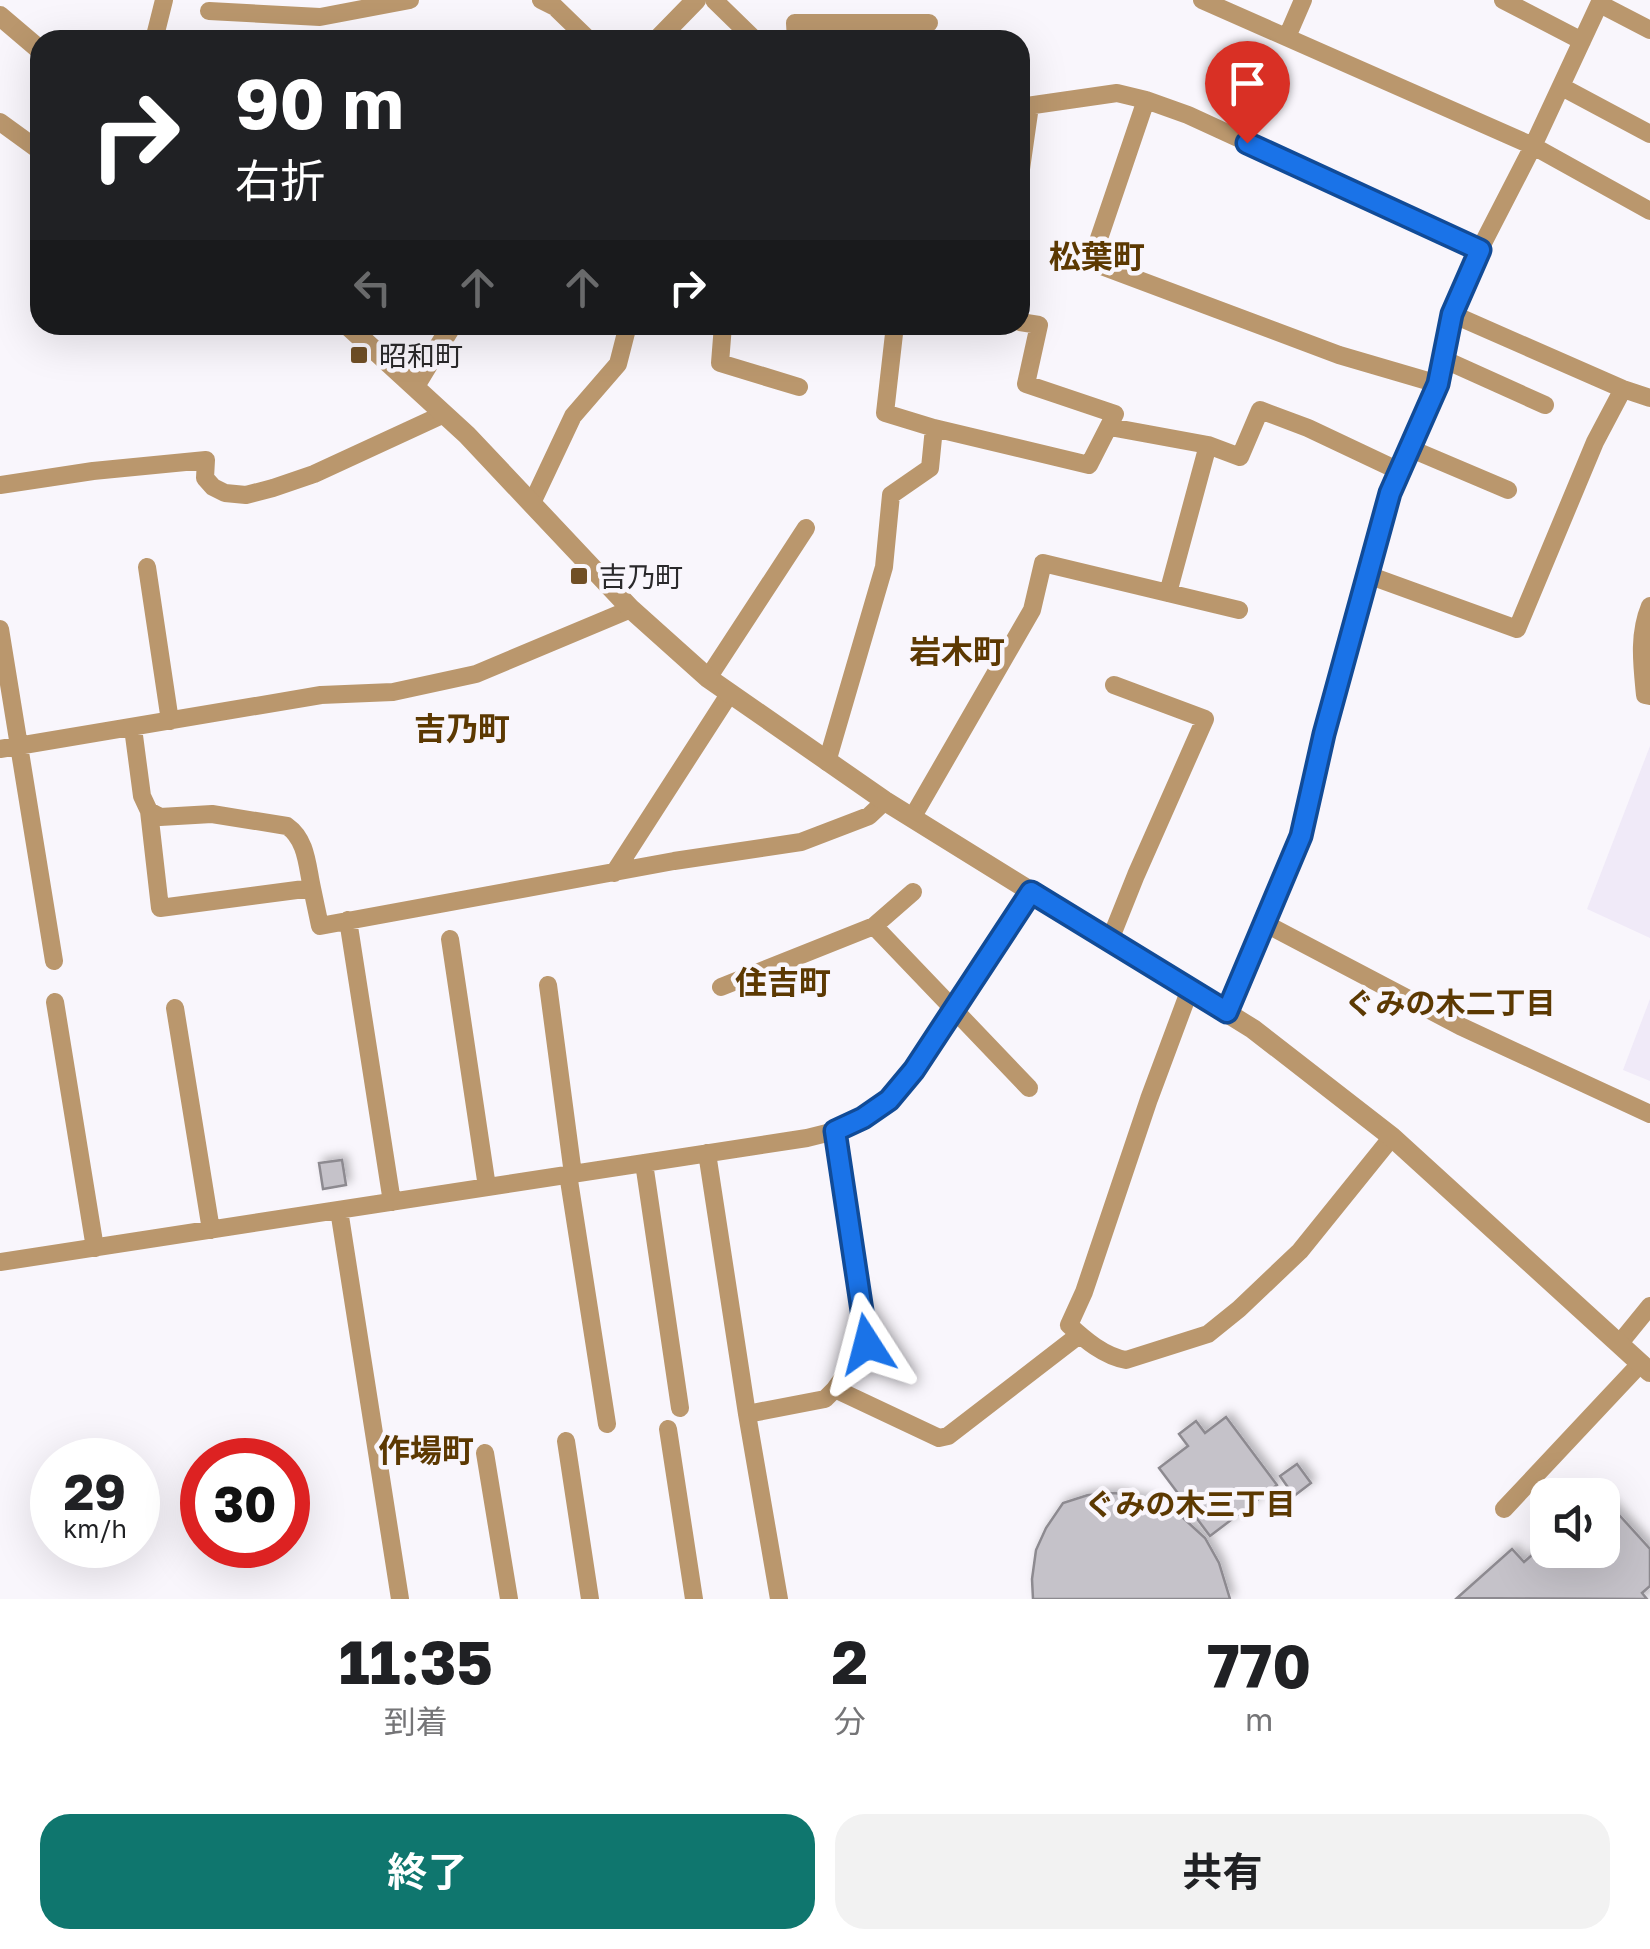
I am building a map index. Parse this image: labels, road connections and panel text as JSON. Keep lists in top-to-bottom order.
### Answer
{
  "districts": [
    "松葉町",
    "岩木町",
    "吉乃町",
    "住吉町",
    "ぐみの木二丁目",
    "作場町",
    "ぐみの木三丁目"
  ],
  "places": {
    "transit": ["昭和町", "吉乃町"]
  },
  "page": {
    "turn": ["90 m", "右折"],
    "speed": "29 km/h",
    "limit": "30",
    "eta": [
      "11:35",
      "到着",
      "2",
      "分",
      "770",
      "m"
    ],
    "buttons": ["終了", "共有"]
  }
}
